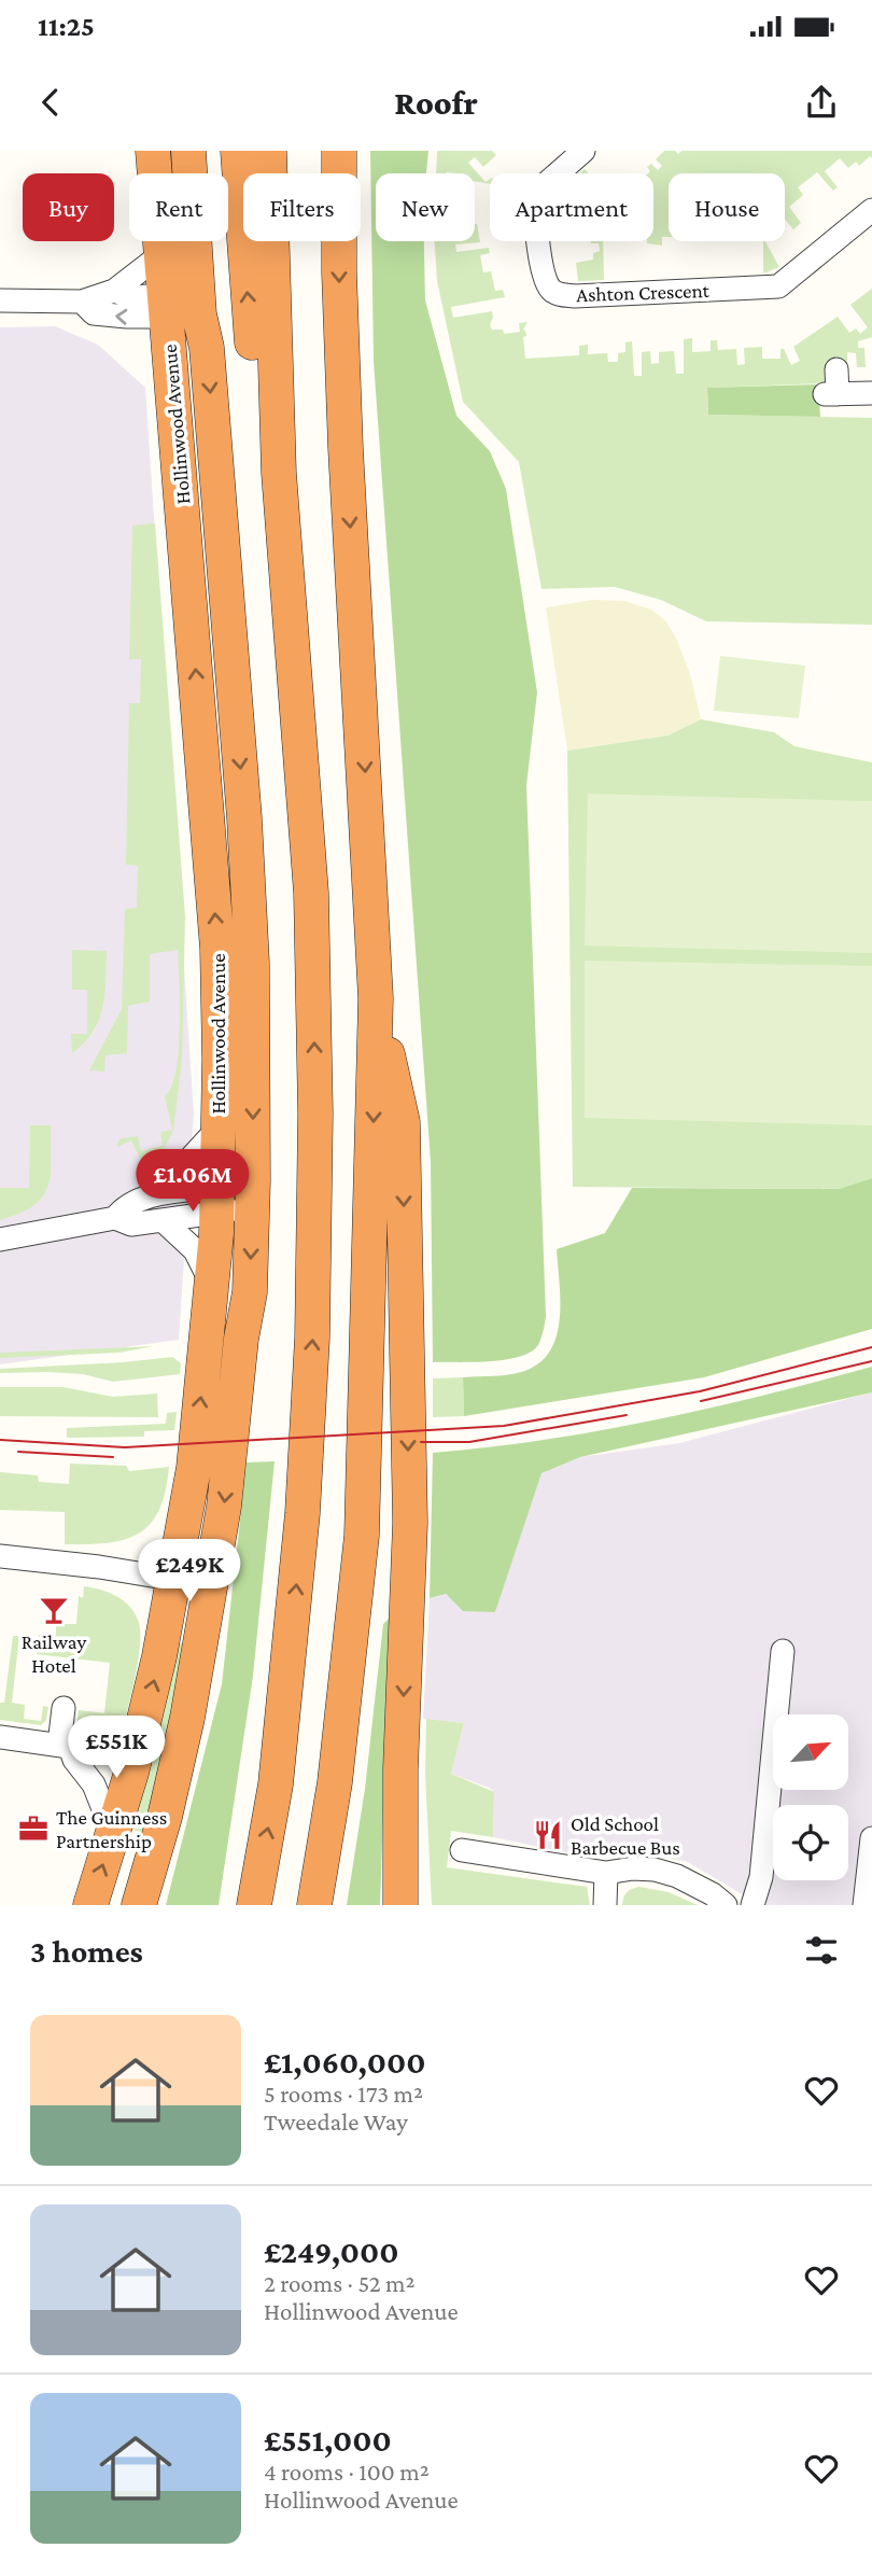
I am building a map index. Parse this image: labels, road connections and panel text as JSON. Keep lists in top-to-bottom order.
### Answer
{
  "streets": {
    "highway": ["Hollinwood Avenue"],
    "street": ["Ashton Crescent"]
  },
  "places": {
    "bar": ["Railway Hotel"],
    "office": ["The Guinness Partnership"],
    "restaurant": ["Old School Barbecue Bus"]
  },
  "north": "top right",
  "page": {
    "status": "11:25",
    "header": "Roofr",
    "chip": [
      "Buy",
      "Rent",
      "Filters",
      "New",
      "Apartment",
      "House"
    ],
    "price": ["£1.06M", "£249K", "£551K"],
    "heading": "3 homes",
    "list": [
      {
        "name": "£1,060,000",
        "note": "5 rooms · 173 m² · Tweedale Way"
      },
      {
        "name": "£249,000",
        "note": "2 rooms · 52 m² · Hollinwood Avenue"
      },
      {
        "name": "£551,000",
        "note": "4 rooms · 100 m² · Hollinwood Avenue"
      }
    ]
  }
}
